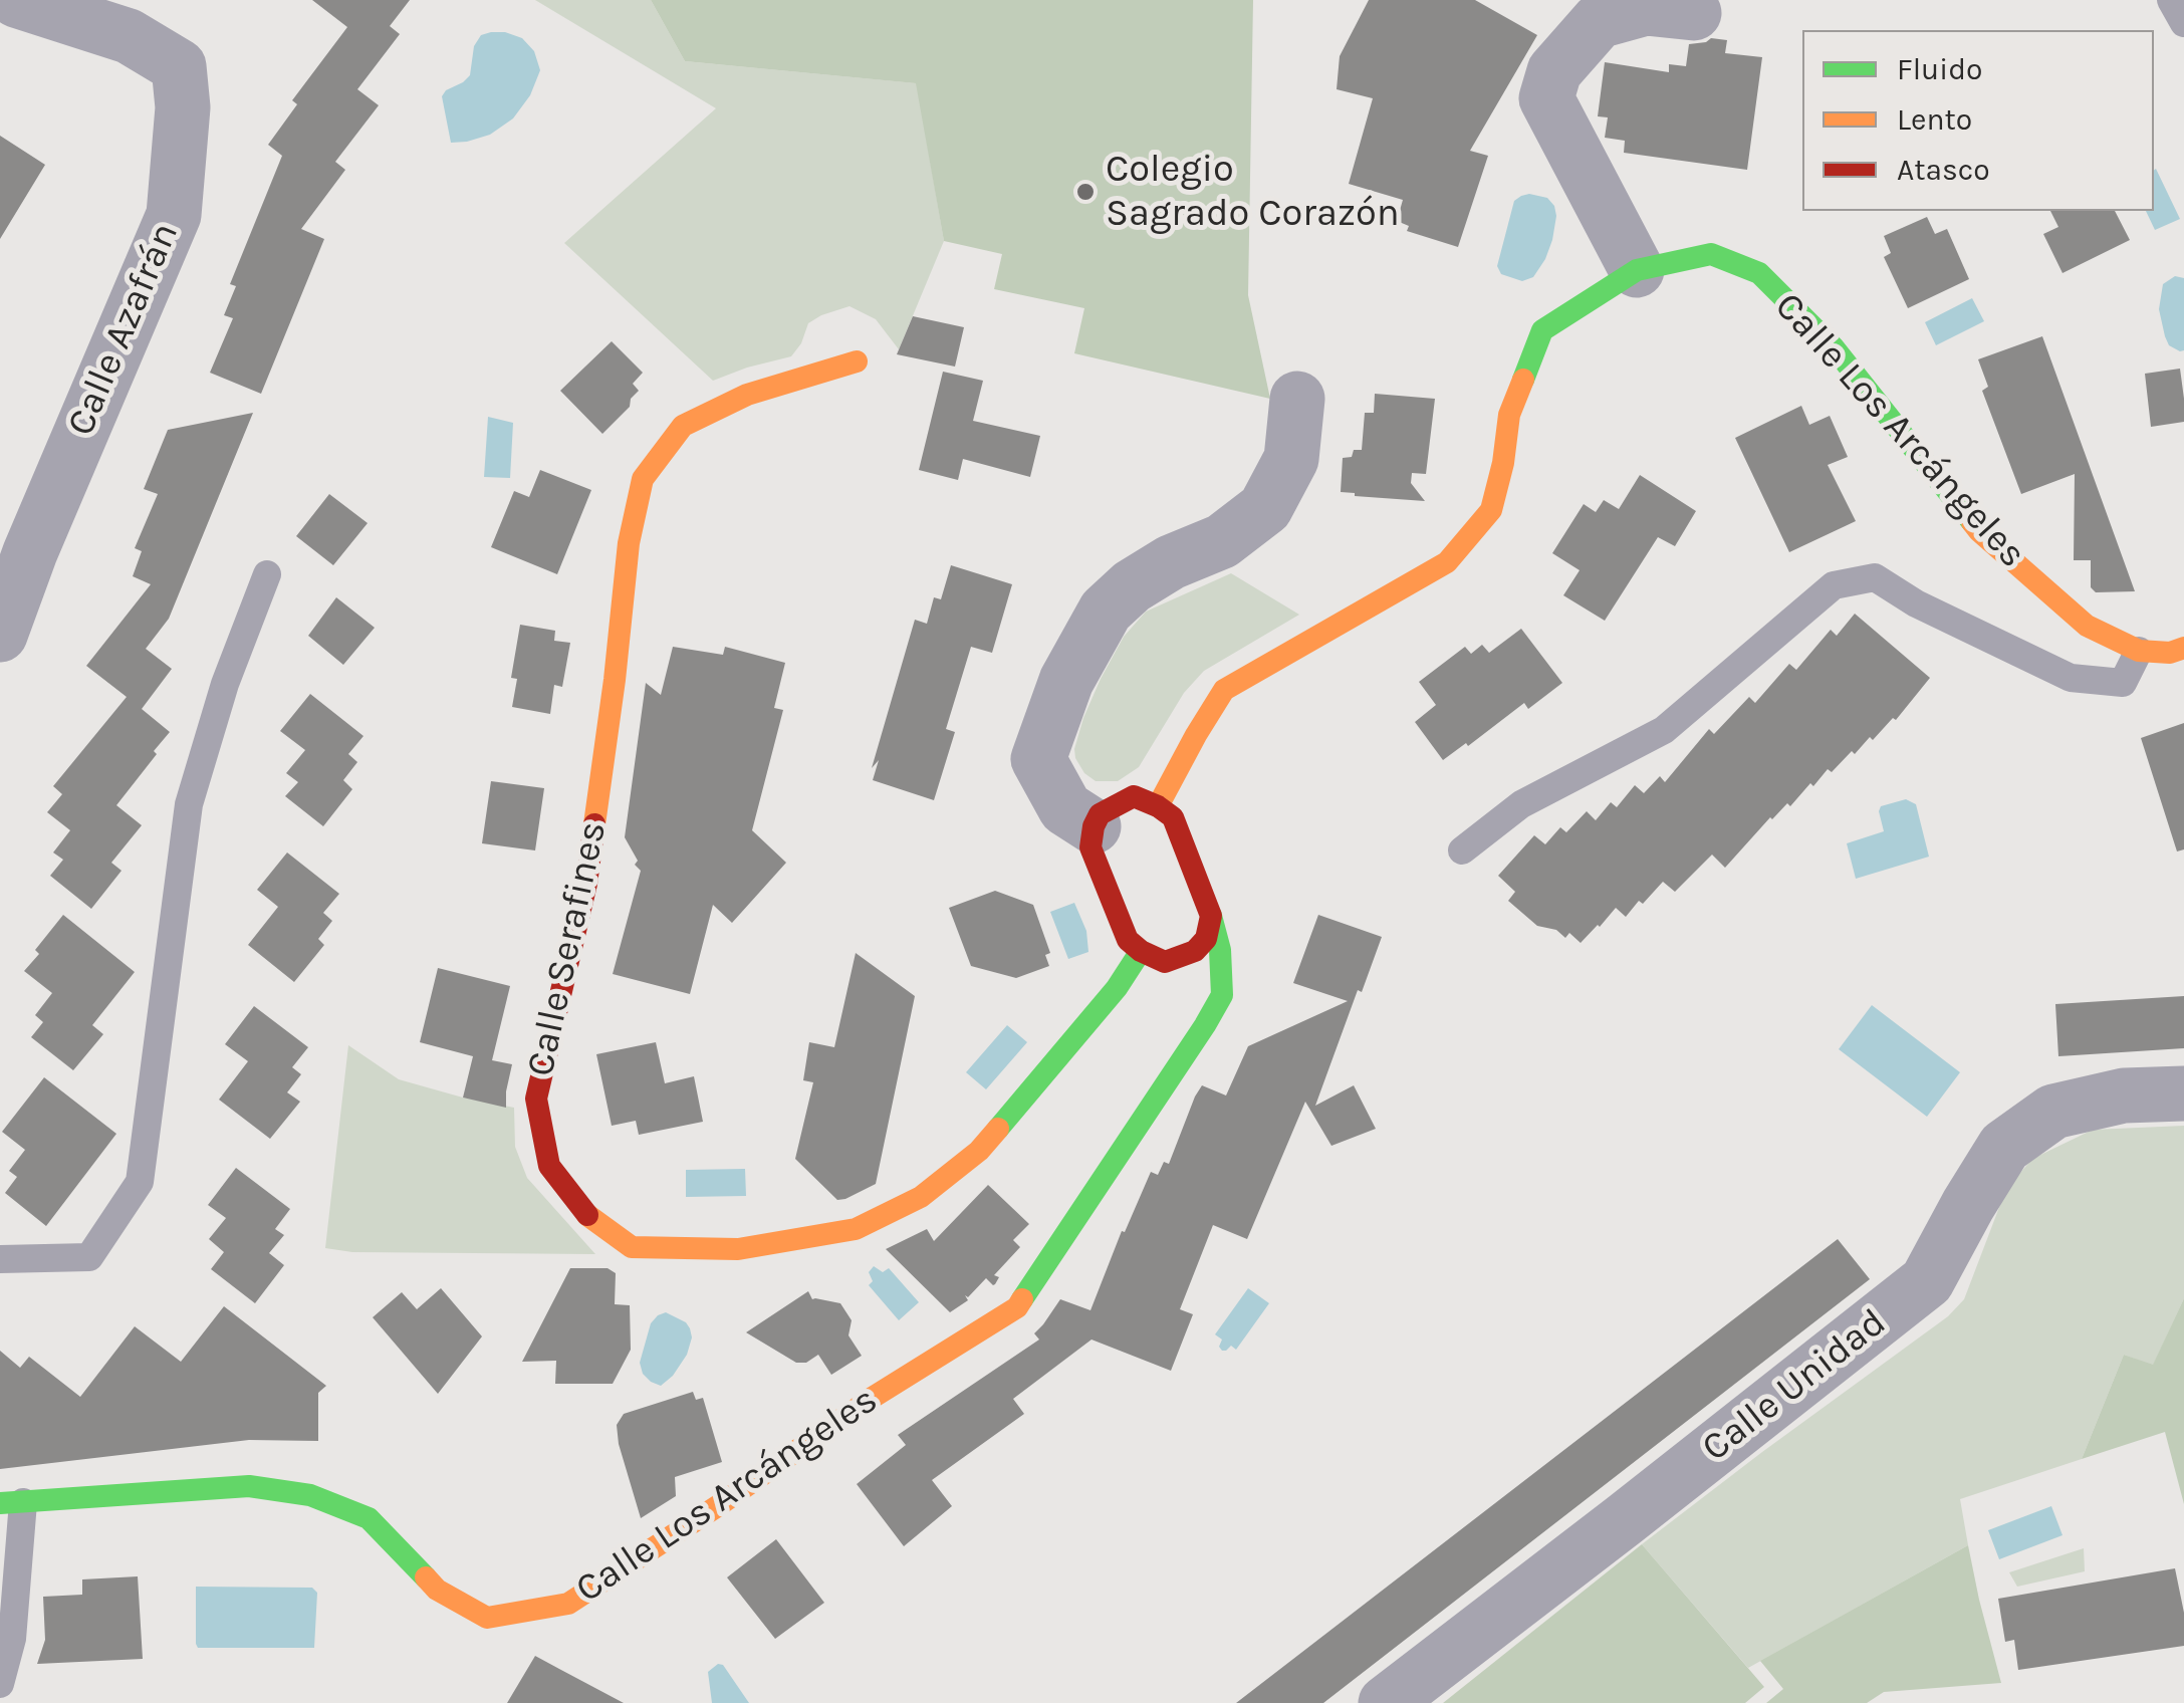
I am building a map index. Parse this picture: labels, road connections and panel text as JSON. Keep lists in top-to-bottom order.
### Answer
{
  "streets": {
    "street": [
      "Calle Azafrán",
      "Calle Los Arcángeles",
      "Calle Serafines",
      "Calle Unidad"
    ]
  },
  "places": ["Colegio Sagrado Corazón"],
  "legend": ["Fluido", "Lento", "Atasco"]
}
